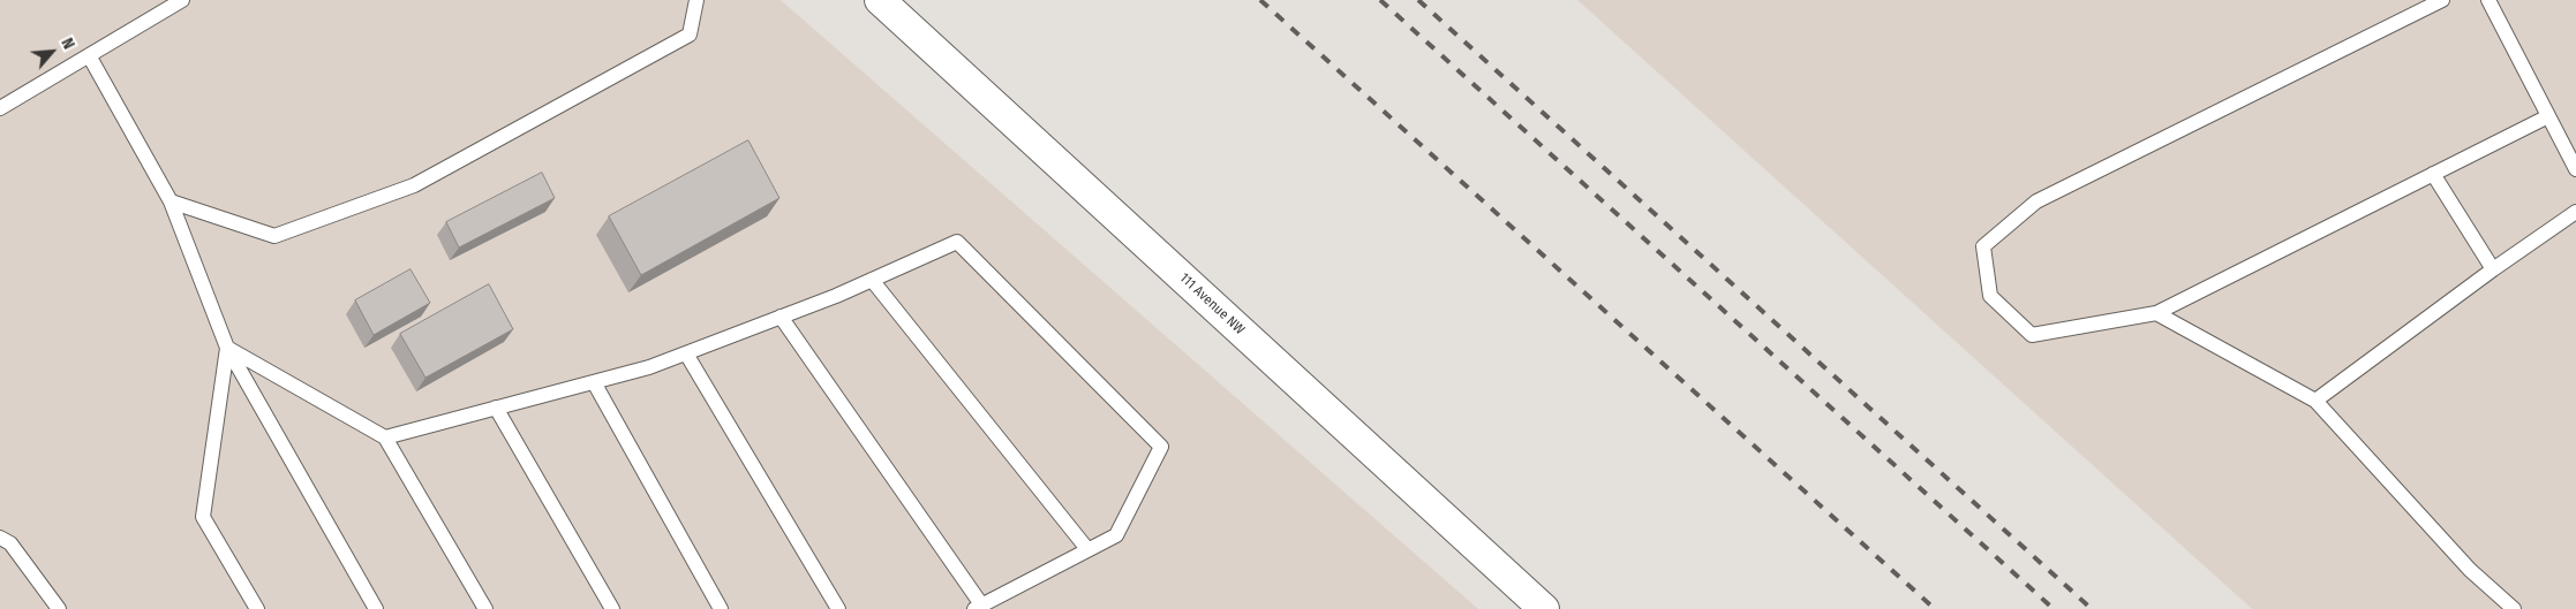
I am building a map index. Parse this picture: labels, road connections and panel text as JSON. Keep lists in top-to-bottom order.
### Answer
{
  "streets": {
    "street": ["111 Avenue NW"]
  },
  "north": "top right"
}
